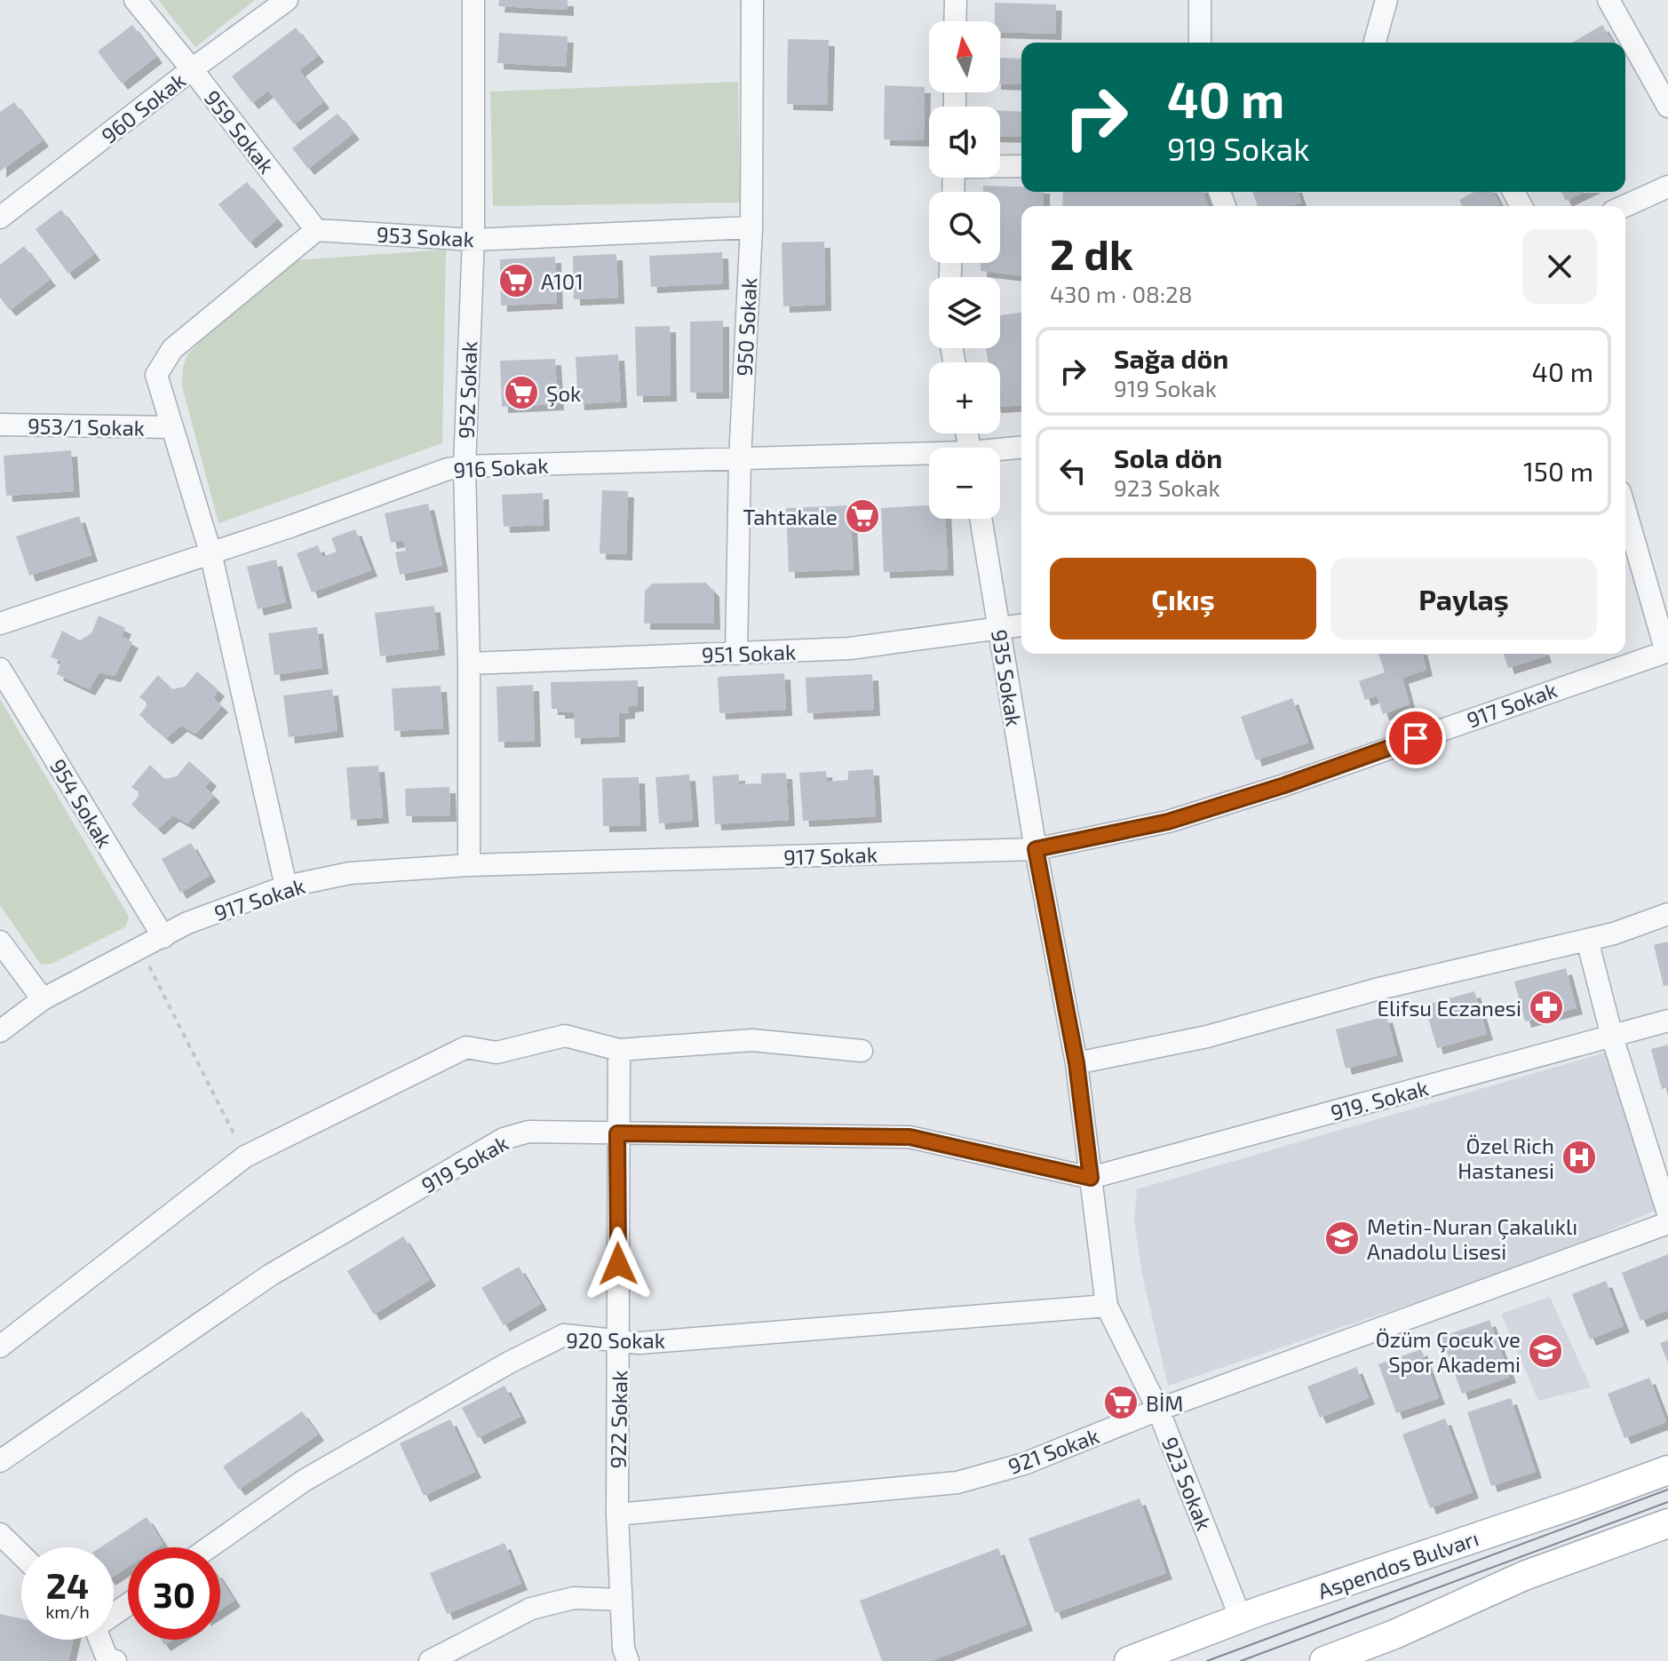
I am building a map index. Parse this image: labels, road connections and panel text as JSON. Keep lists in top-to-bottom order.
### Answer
{
  "streets": {
    "main road": ["Aspendos Bulvarı"],
    "street": [
      "960 Sokak",
      "959 Sokak",
      "953 Sokak",
      "950 Sokak",
      "952 Sokak",
      "953/1 Sokak",
      "916 Sokak",
      "951 Sokak",
      "935 Sokak",
      "917 Sokak",
      "954 Sokak",
      "919. Sokak",
      "919 Sokak",
      "920 Sokak",
      "922 Sokak",
      "921 Sokak",
      "923 Sokak"
    ]
  },
  "crossings": [
    ["960 Sokak", "959 Sokak"],
    ["959 Sokak", "953 Sokak"],
    ["953 Sokak", "950 Sokak"],
    ["953 Sokak", "952 Sokak"],
    ["950 Sokak", "916 Sokak"],
    ["950 Sokak", "951 Sokak"],
    ["952 Sokak", "916 Sokak"],
    ["952 Sokak", "951 Sokak"],
    ["952 Sokak", "917 Sokak"],
    ["951 Sokak", "935 Sokak"],
    ["935 Sokak", "917 Sokak"],
    ["935 Sokak", "923 Sokak"],
    ["917 Sokak", "954 Sokak"],
    ["917 Sokak", "923 Sokak"],
    ["919. Sokak", "919 Sokak"],
    ["919. Sokak", "923 Sokak"],
    ["919 Sokak", "922 Sokak"],
    ["919 Sokak", "923 Sokak"],
    ["920 Sokak", "922 Sokak"],
    ["920 Sokak", "923 Sokak"],
    ["922 Sokak", "921 Sokak"],
    ["921 Sokak", "923 Sokak"],
    ["923 Sokak", "Aspendos Bulvarı"]
  ],
  "places": {
    "supermarket": [
      "A101",
      "Şok",
      "Tahtakale",
      "BİM"
    ],
    "pharmacy": ["Elifsu Eczanesi"],
    "hospital": ["Özel Rich Hastanesi"],
    "school or university": ["Metin-Nuran Çakalıklı Anadolu Lisesi", "Özüm Çocuk ve Spor Akademi"]
  },
  "north": "top",
  "page": {
    "map_buttons": ["+", "−"],
    "turn": ["40 m", "919 Sokak"],
    "heading": ["2 dk", "430 m · 08:28"],
    "list": [
      {
        "name": "Sağa dön",
        "note": "919 Sokak",
        "value": "40 m"
      },
      {
        "name": "Sola dön",
        "note": "923 Sokak",
        "value": "150 m"
      }
    ],
    "buttons": ["Çıkış", "Paylaş"],
    "speed": "24 km/h",
    "limit": "30"
  }
}
